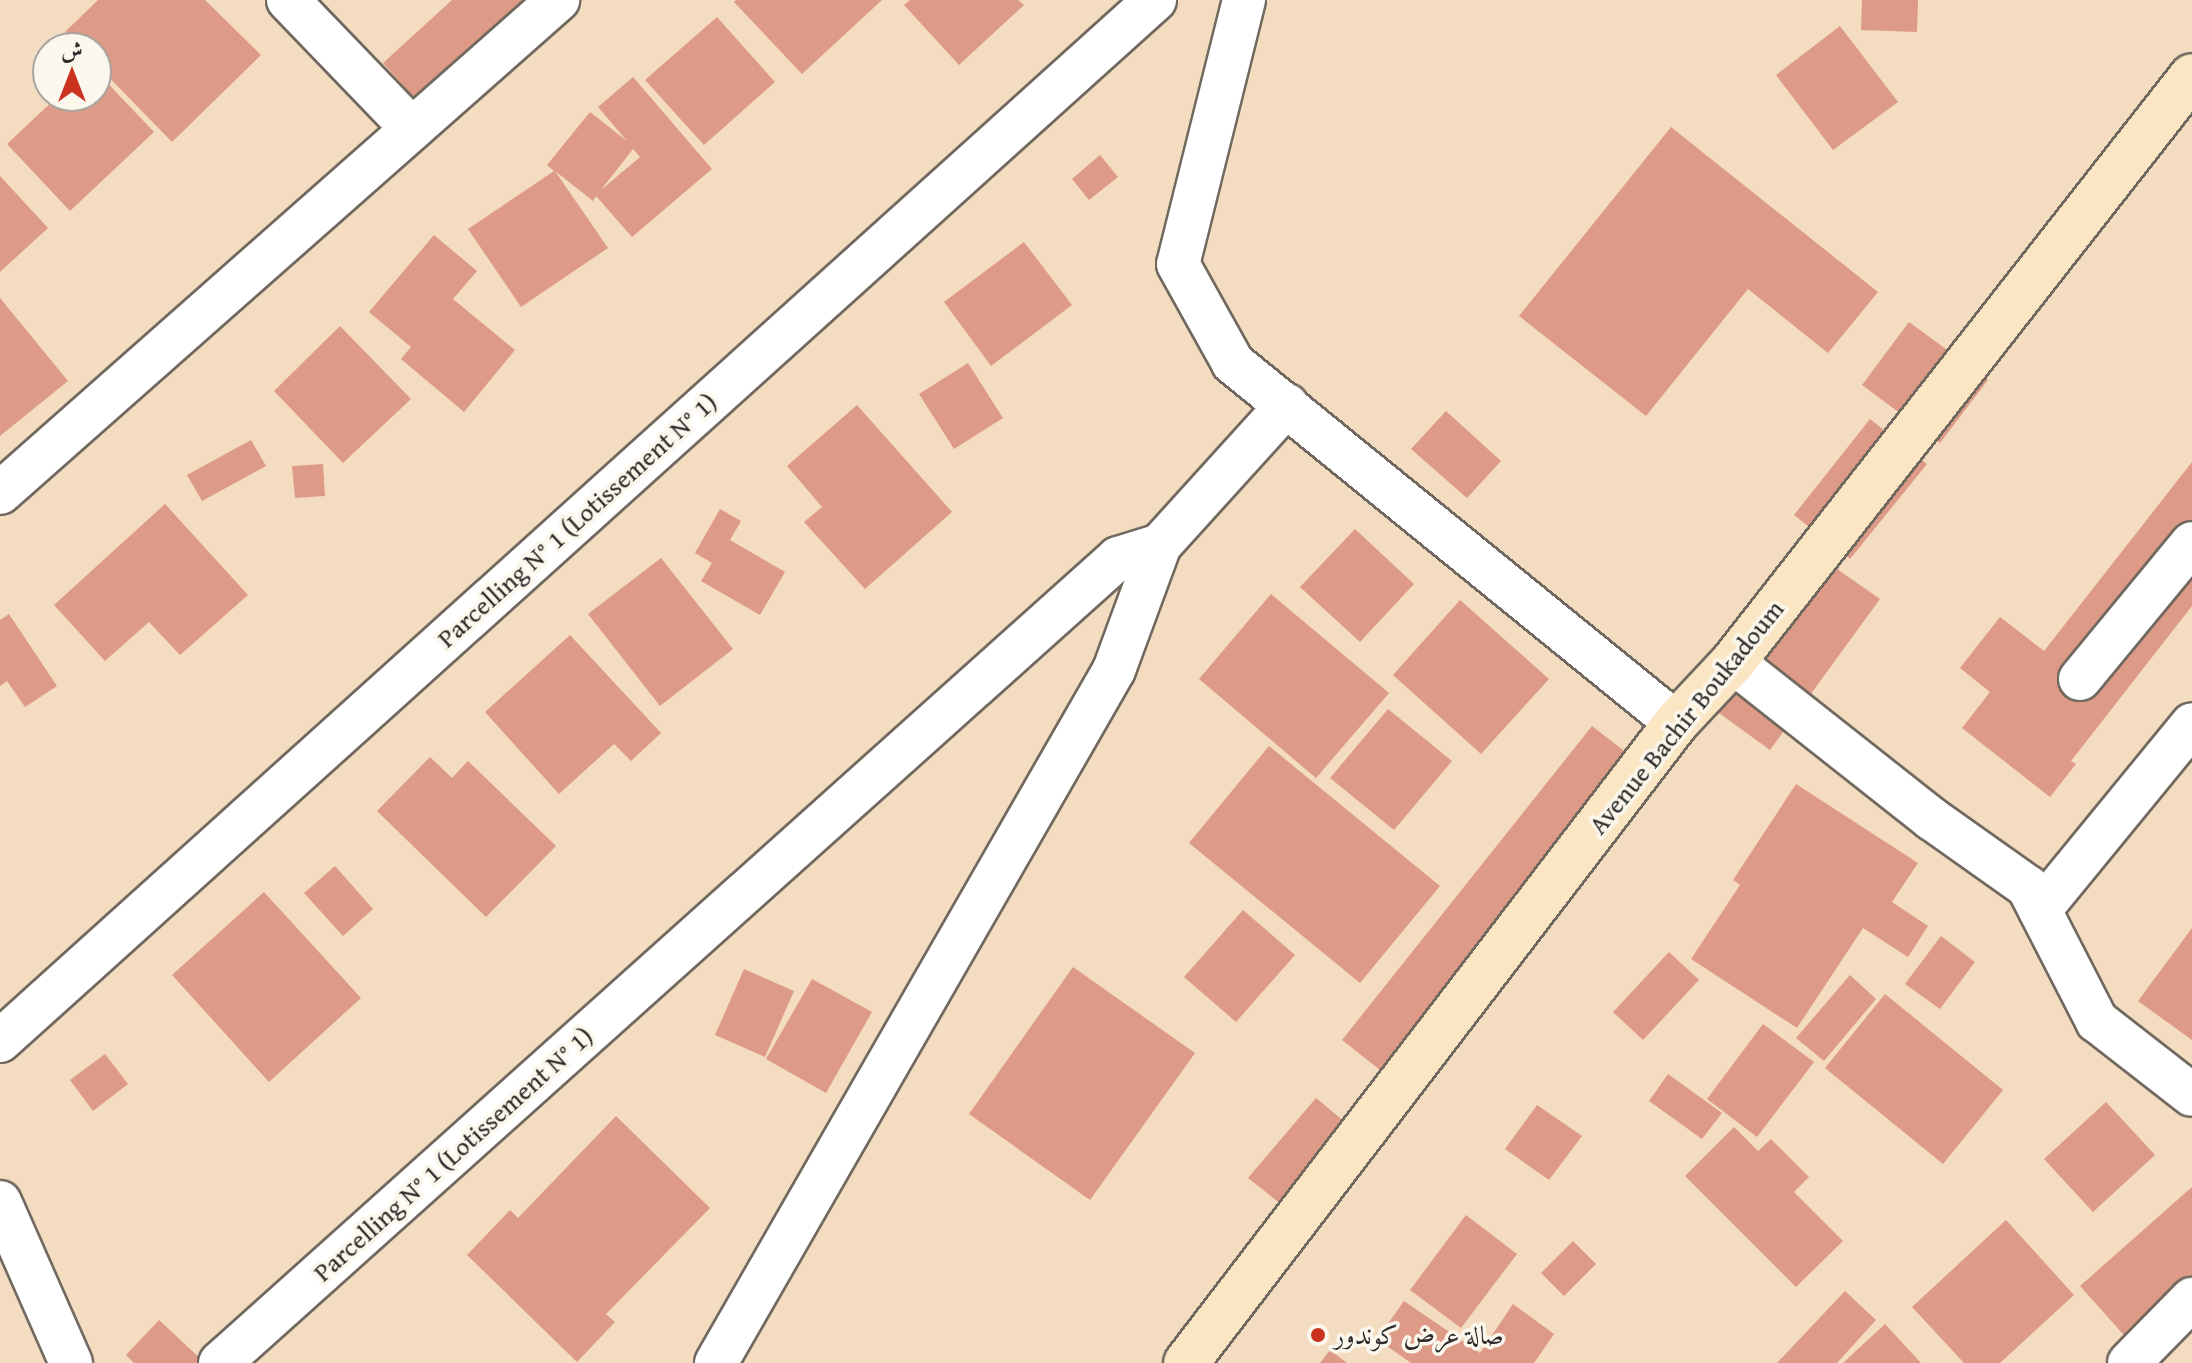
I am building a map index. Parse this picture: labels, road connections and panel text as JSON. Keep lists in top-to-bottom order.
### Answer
{
  "streets": {
    "street": ["Parcelling N° 1 (Lotissement N° 1)", "Avenue Bachir Boukadoum"]
  },
  "places": ["صالة عرض كوندور"],
  "north": "top"
}
